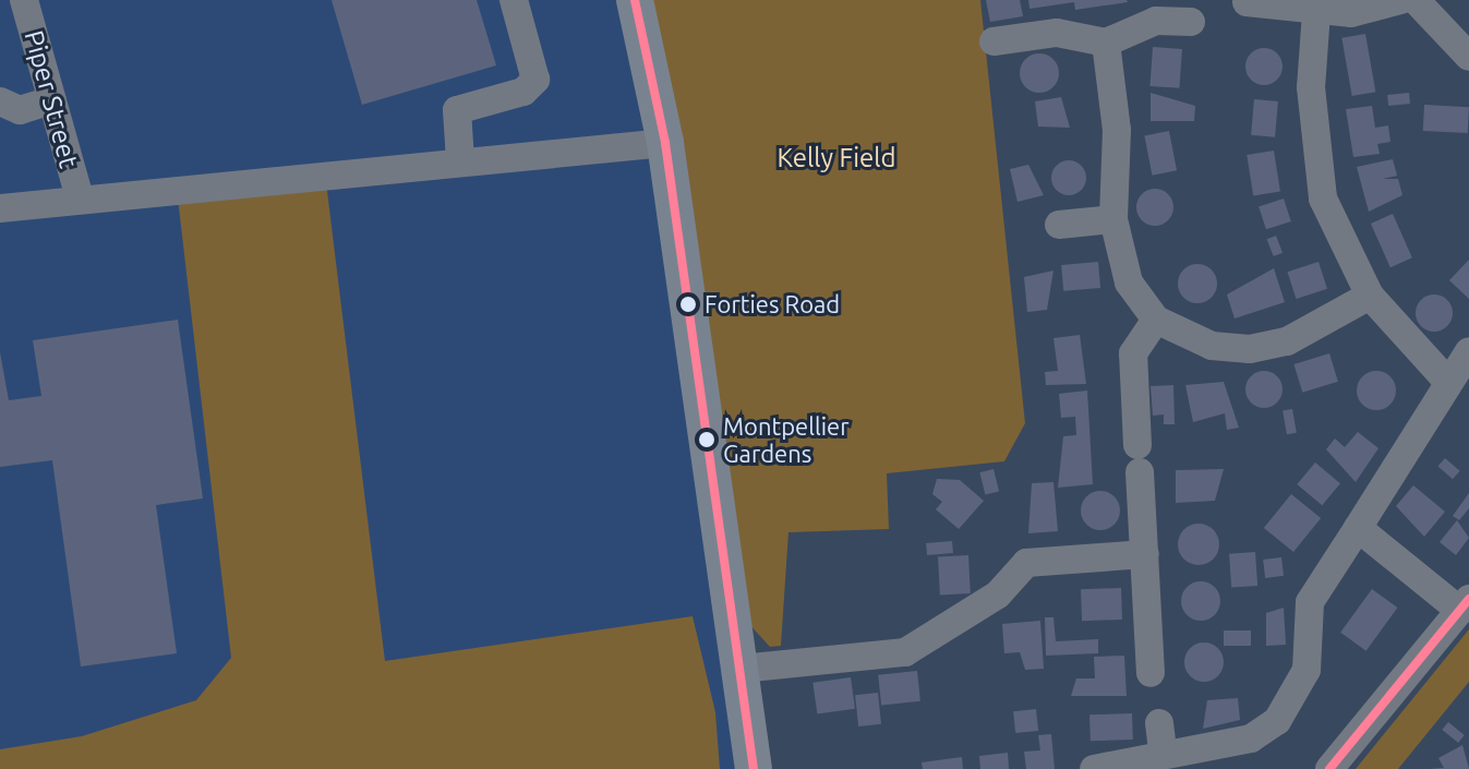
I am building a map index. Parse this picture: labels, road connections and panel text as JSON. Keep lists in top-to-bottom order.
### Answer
{
  "streets": {
    "street": ["Piper Street"]
  },
  "parks": ["Kelly Field"],
  "places": ["Forties Road", "Montpellier Gardens"]
}
